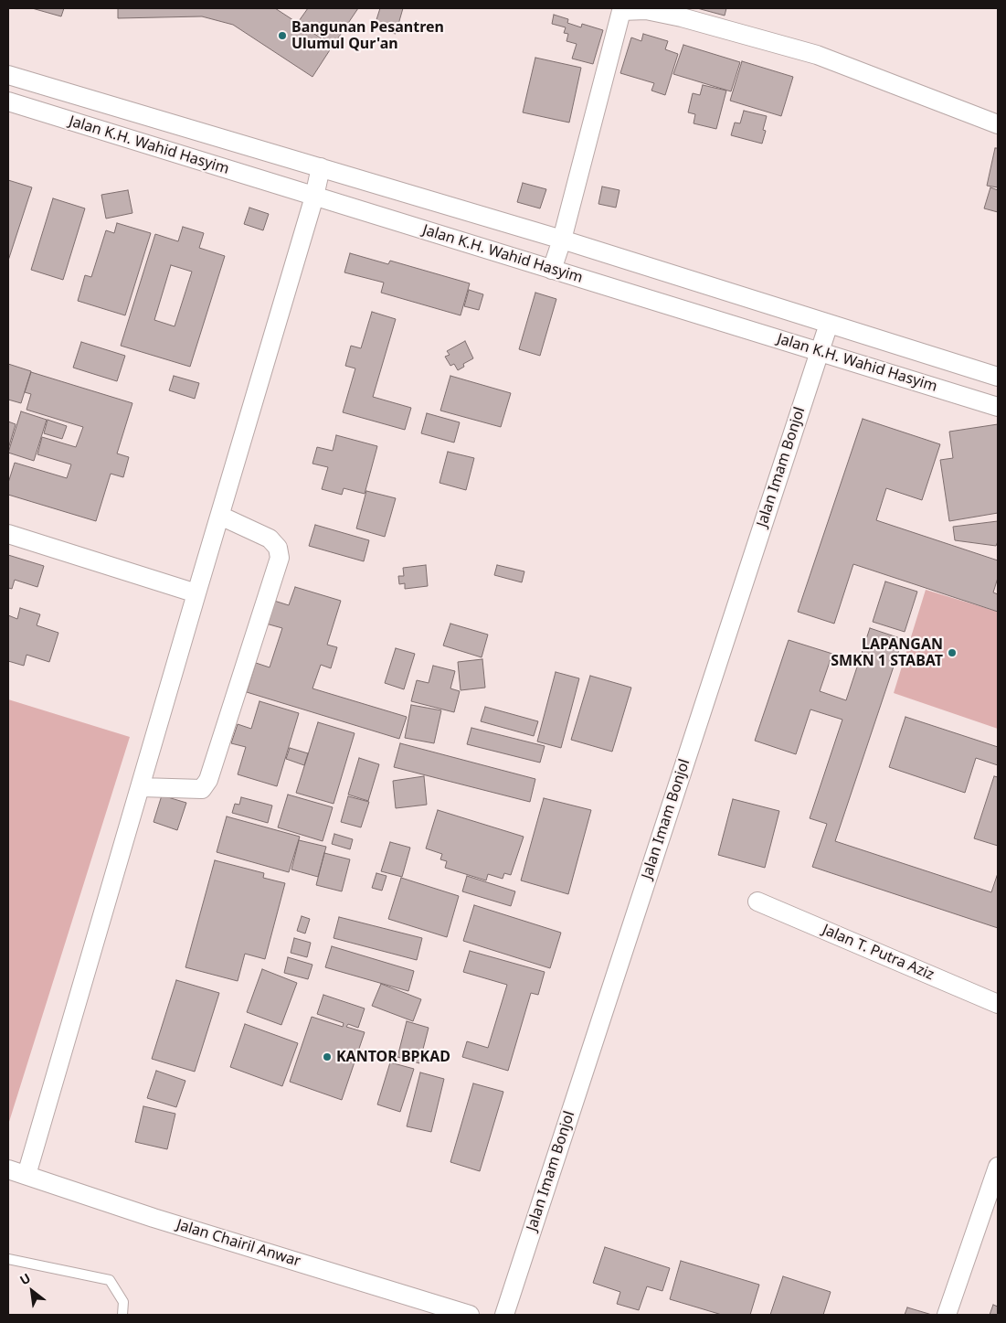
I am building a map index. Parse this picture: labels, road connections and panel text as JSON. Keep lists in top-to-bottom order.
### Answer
{
  "streets": {
    "street": [
      "Jalan K.H. Wahid Hasyim",
      "Jalan Imam Bonjol",
      "Jalan T. Putra Aziz",
      "Jalan Chairil Anwar"
    ]
  },
  "crossings": [
    ["Jalan K.H. Wahid Hasyim", "Jalan Imam Bonjol"]
  ],
  "places": ["Bangunan Pesantren Ulumul Qur'an", "LAPANGAN SMKN 1 STABAT", "KANTOR BPKAD"],
  "north": "top left"
}
